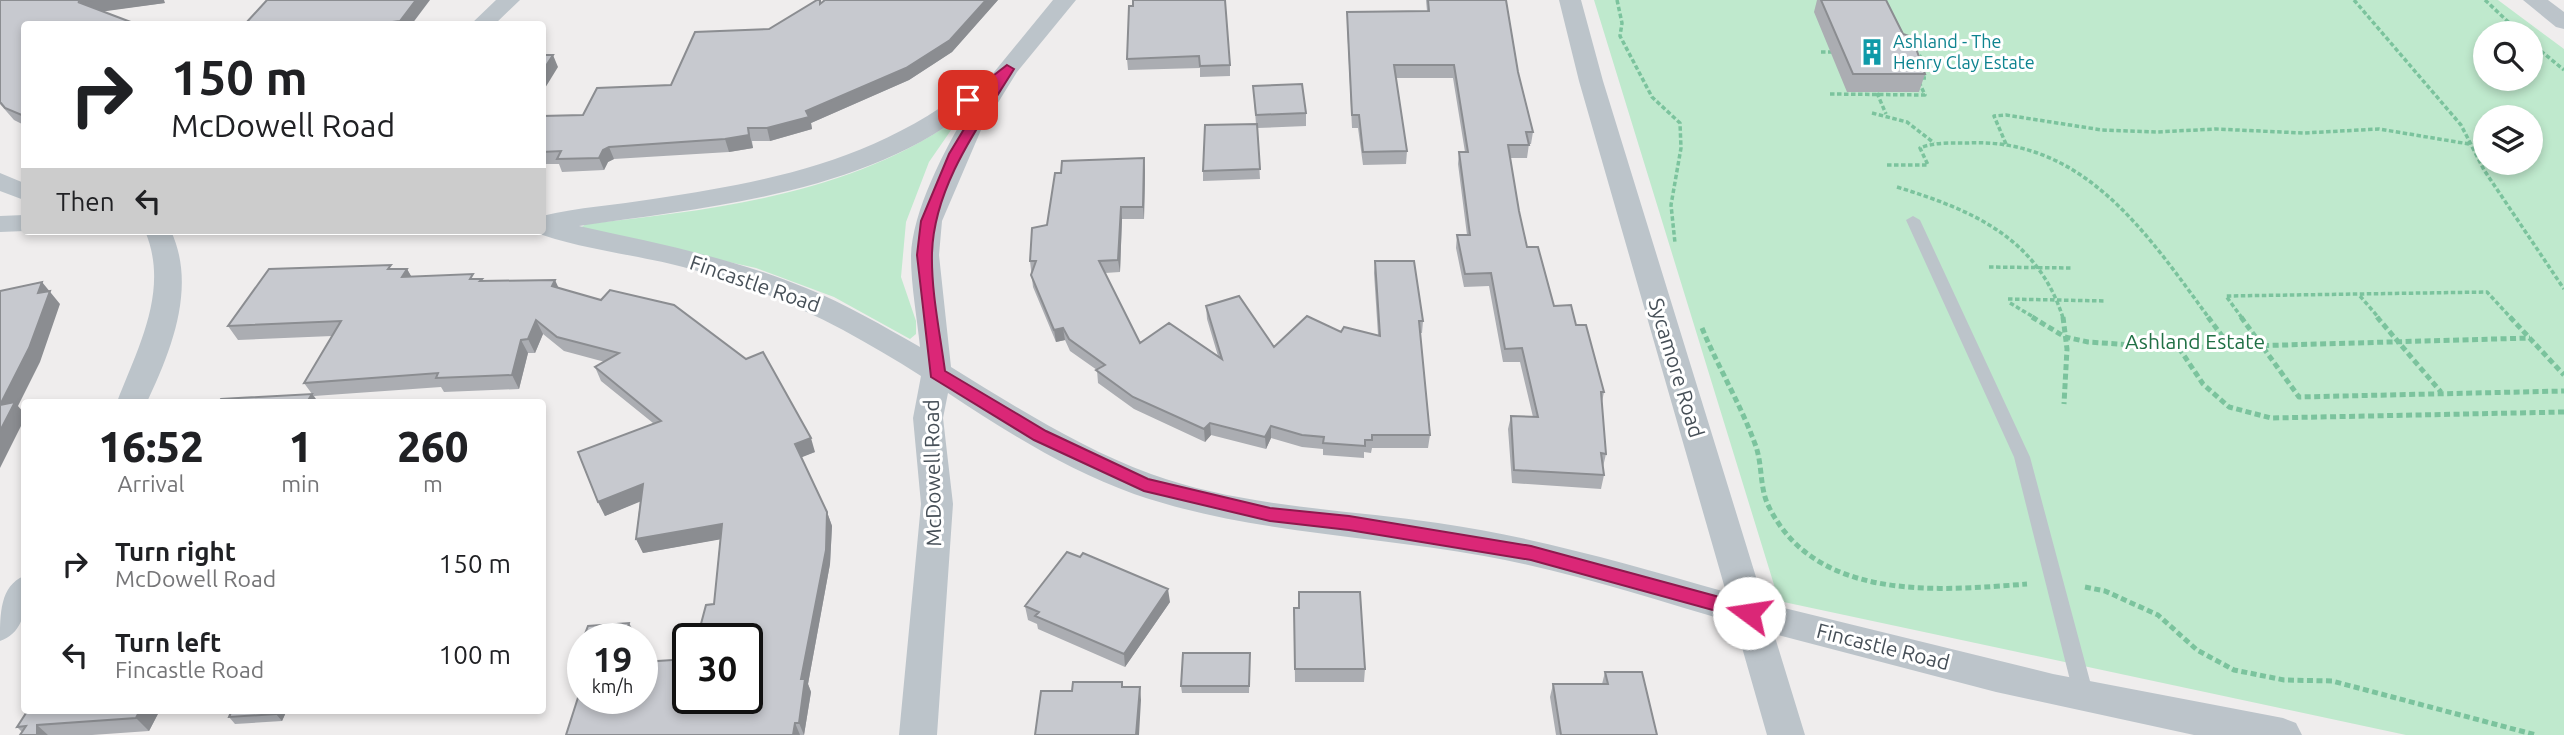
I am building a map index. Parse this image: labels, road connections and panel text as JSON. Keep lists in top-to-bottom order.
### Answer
{
  "streets": {
    "street": ["Fincastle Road", "Sycamore Road", "McDowell Road"]
  },
  "crossings": [
    ["Fincastle Road", "Sycamore Road"],
    ["Fincastle Road", "McDowell Road"]
  ],
  "parks": ["Ashland Estate"],
  "places": {
    "building": ["Ashland - The Henry Clay Estate"]
  },
  "page": {
    "turn": ["150 m", "McDowell Road"],
    "then": "Then",
    "eta": [
      "16:52",
      "Arrival",
      "1",
      "min",
      "260",
      "m"
    ],
    "list": [
      {
        "name": "Turn right",
        "note": "McDowell Road",
        "value": "150 m"
      },
      {
        "name": "Turn left",
        "note": "Fincastle Road",
        "value": "100 m"
      }
    ],
    "speed": "19 km/h",
    "limit": "30"
  }
}
